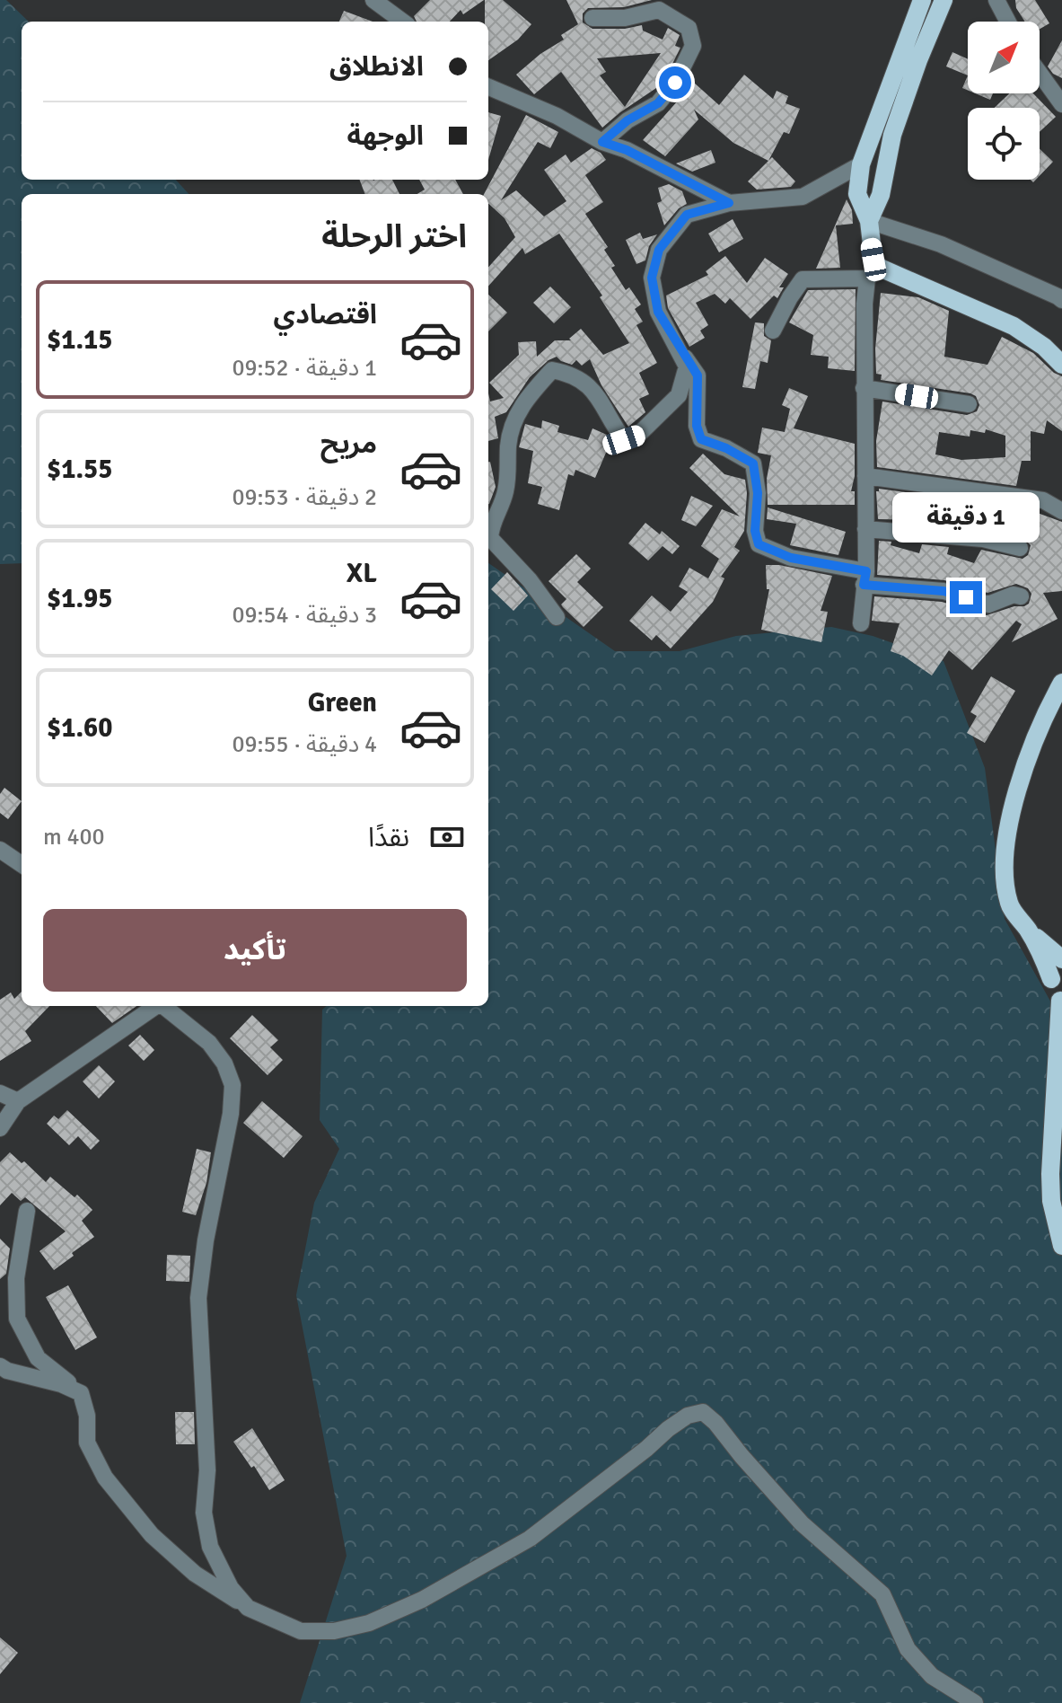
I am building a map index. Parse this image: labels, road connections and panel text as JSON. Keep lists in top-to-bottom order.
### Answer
{
  "north": "top right",
  "page": {
    "banner": ["الانطلاق", "الوجهة"],
    "heading": "اختر الرحلة",
    "list": [
      {
        "name": "اقتصادي",
        "note": "1 دقيقة · 09:52",
        "value": "$1.15"
      },
      {
        "name": "مريح",
        "note": "2 دقيقة · 09:53",
        "value": "$1.55"
      },
      {
        "name": "XL",
        "note": "3 دقيقة · 09:54",
        "value": "$1.95"
      },
      {
        "name": "Green",
        "note": "4 دقيقة · 09:55",
        "value": "$1.60"
      }
    ],
    "bubble": "1 دقيقة",
    "pay": ["نقدًا", "400 m"],
    "buttons": "تأكيد"
  }
}
